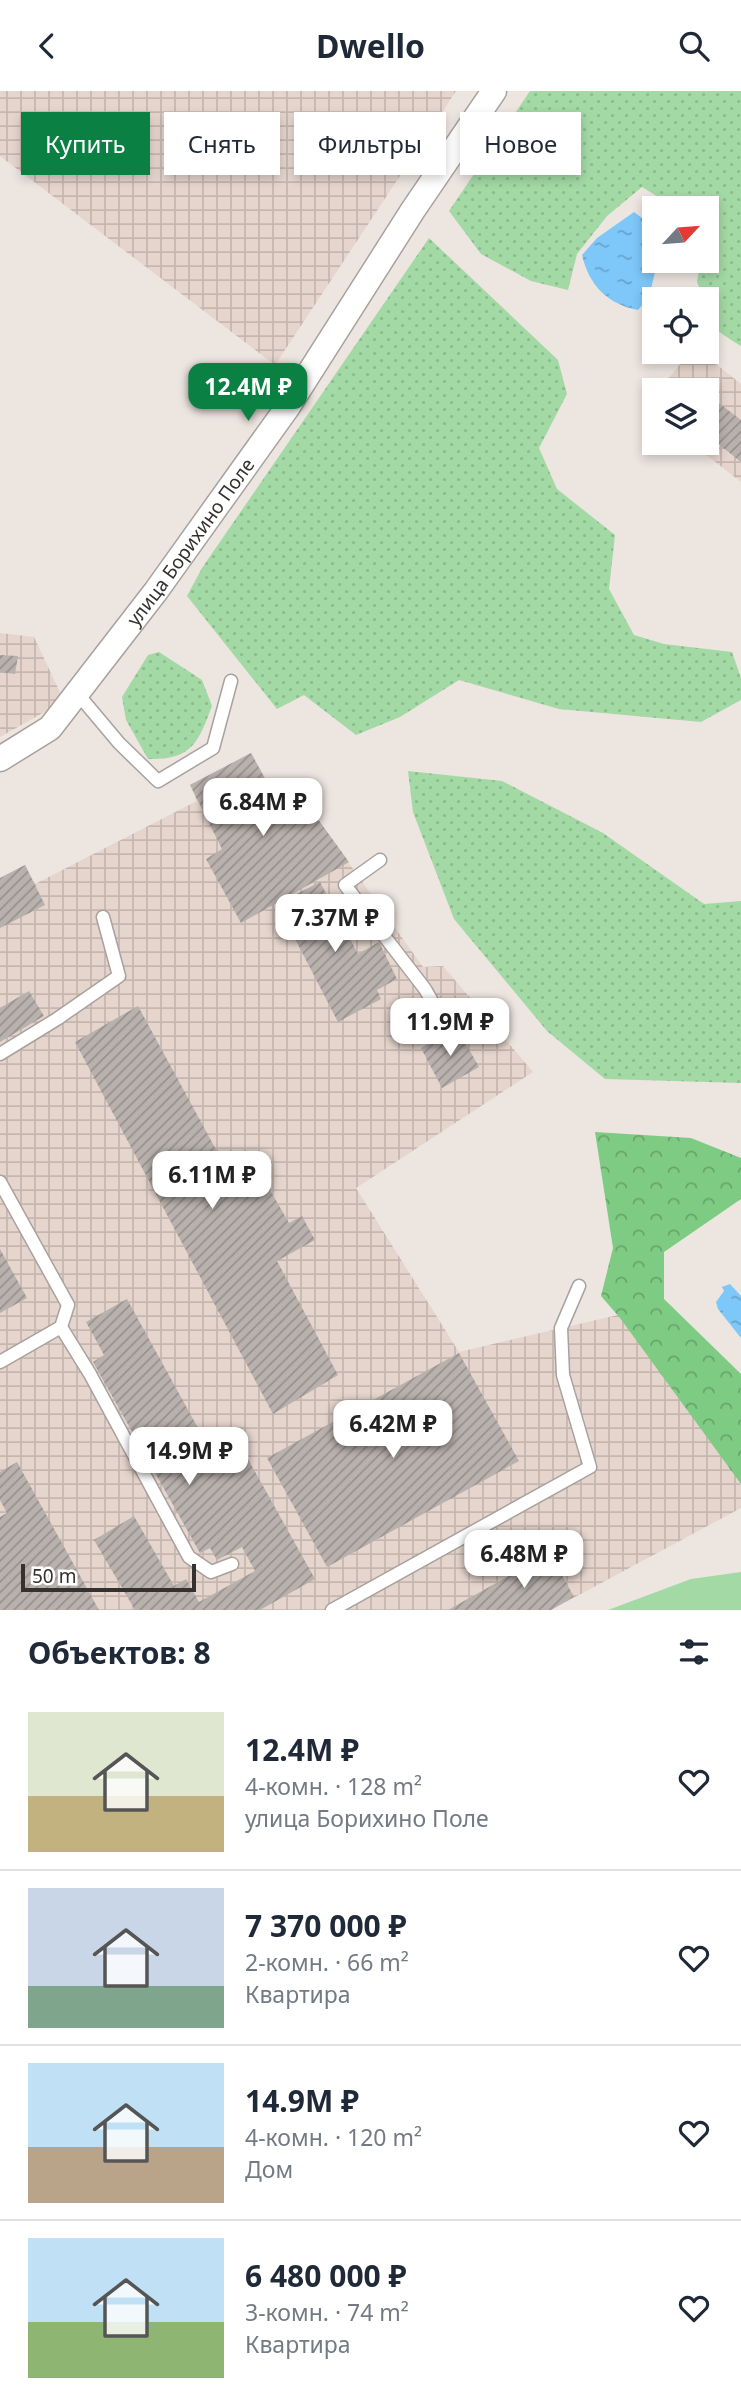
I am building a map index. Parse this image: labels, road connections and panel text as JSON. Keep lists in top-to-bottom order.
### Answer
{
  "streets": {
    "street": ["улица Борихино Поле"]
  },
  "scale_bar": "50 m",
  "north": "top right",
  "page": {
    "header": "Dwello",
    "chip": [
      "Купить",
      "Снять",
      "Фильтры",
      "Новое"
    ],
    "price": [
      "12.4M ₽",
      "6.84M ₽",
      "7.37M ₽",
      "11.9M ₽",
      "6.11M ₽",
      "6.42M ₽",
      "14.9M ₽",
      "6.48M ₽"
    ],
    "scale": "50 m",
    "heading": "Объектов: 8",
    "list": [
      {
        "name": "12.4M ₽",
        "note": "4-комн. · 128 m² · улица Борихино Поле"
      },
      {
        "name": "7 370 000 ₽",
        "note": "2-комн. · 66 m² · Квартира"
      },
      {
        "name": "14.9M ₽",
        "note": "4-комн. · 120 m² · Дом"
      },
      {
        "name": "6 480 000 ₽",
        "note": "3-комн. · 74 m² · Квартира"
      }
    ]
  }
}
